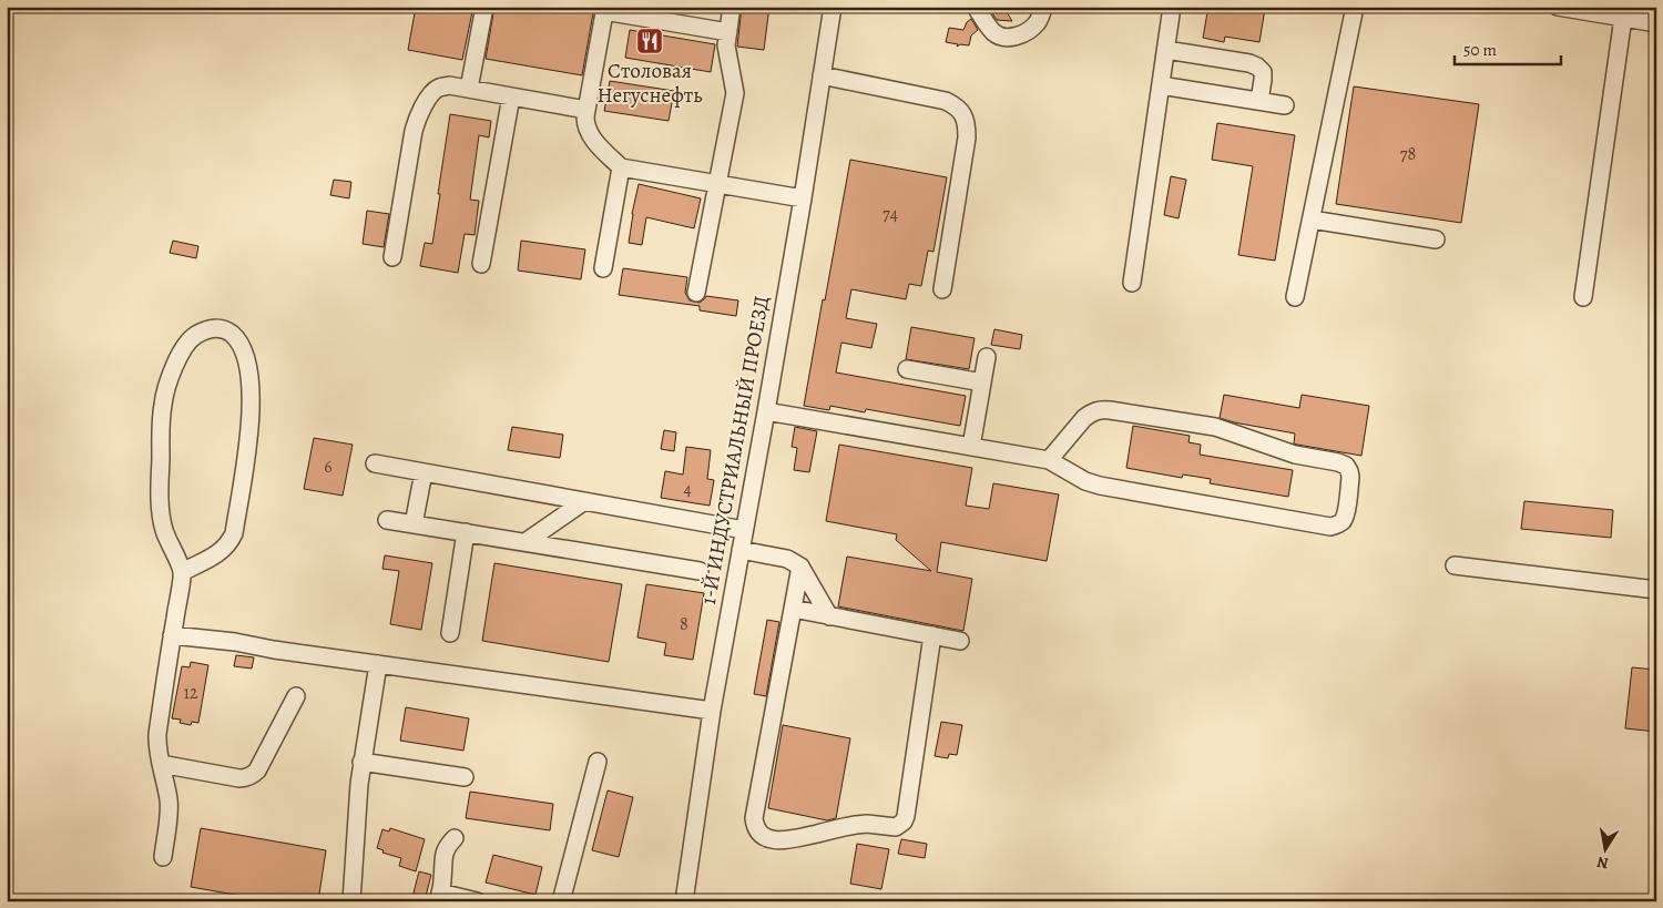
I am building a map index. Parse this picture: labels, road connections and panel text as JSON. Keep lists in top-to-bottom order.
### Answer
{
  "streets": {
    "street": ["1-Й ИНДУСТРИАЛЬНЫЙ ПРОЕЗД"]
  },
  "places": {
    "restaurant": ["Столовая Негуснефть"]
  },
  "house_numbers": [
    "78",
    "74",
    "6",
    "4",
    "8",
    "12"
  ],
  "scale_bar": "50 m",
  "north": "bottom"
}
